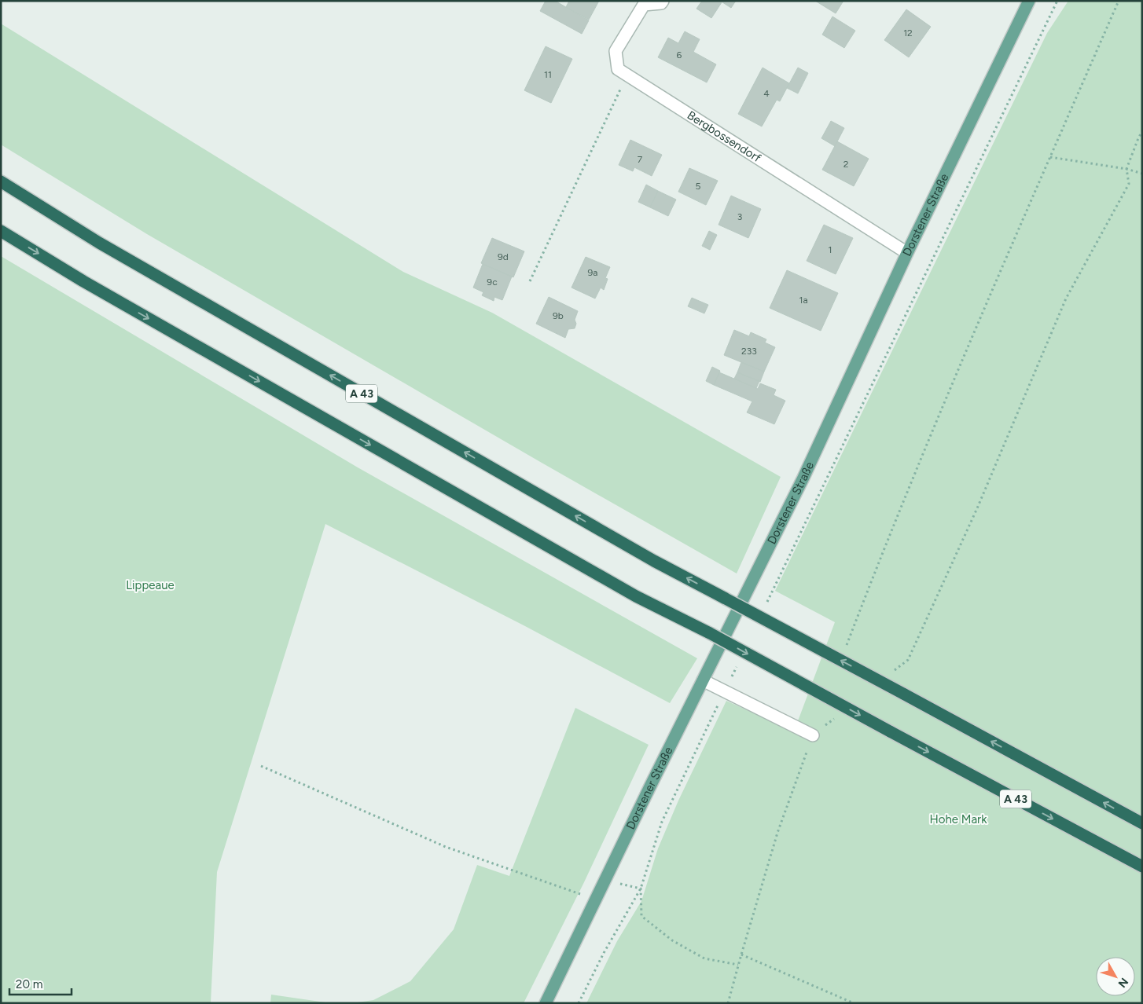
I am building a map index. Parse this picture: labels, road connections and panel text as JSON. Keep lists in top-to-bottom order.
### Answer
{
  "streets": {
    "highway": ["A 43"],
    "main road": ["Dorstener Straße"],
    "street": ["Bergbossendorf"]
  },
  "crossings": [
    ["Bergbossendorf", "Dorstener Straße"]
  ],
  "parks": ["Lippeaue", "Hohe Mark"],
  "house_numbers": [
    "12",
    "6",
    "11",
    "4",
    "7",
    "2",
    "5",
    "3",
    "1",
    "9d",
    "9a",
    "9c",
    "1a",
    "9b",
    "233"
  ],
  "scale_bar": "20 m",
  "north": "bottom right"
}
